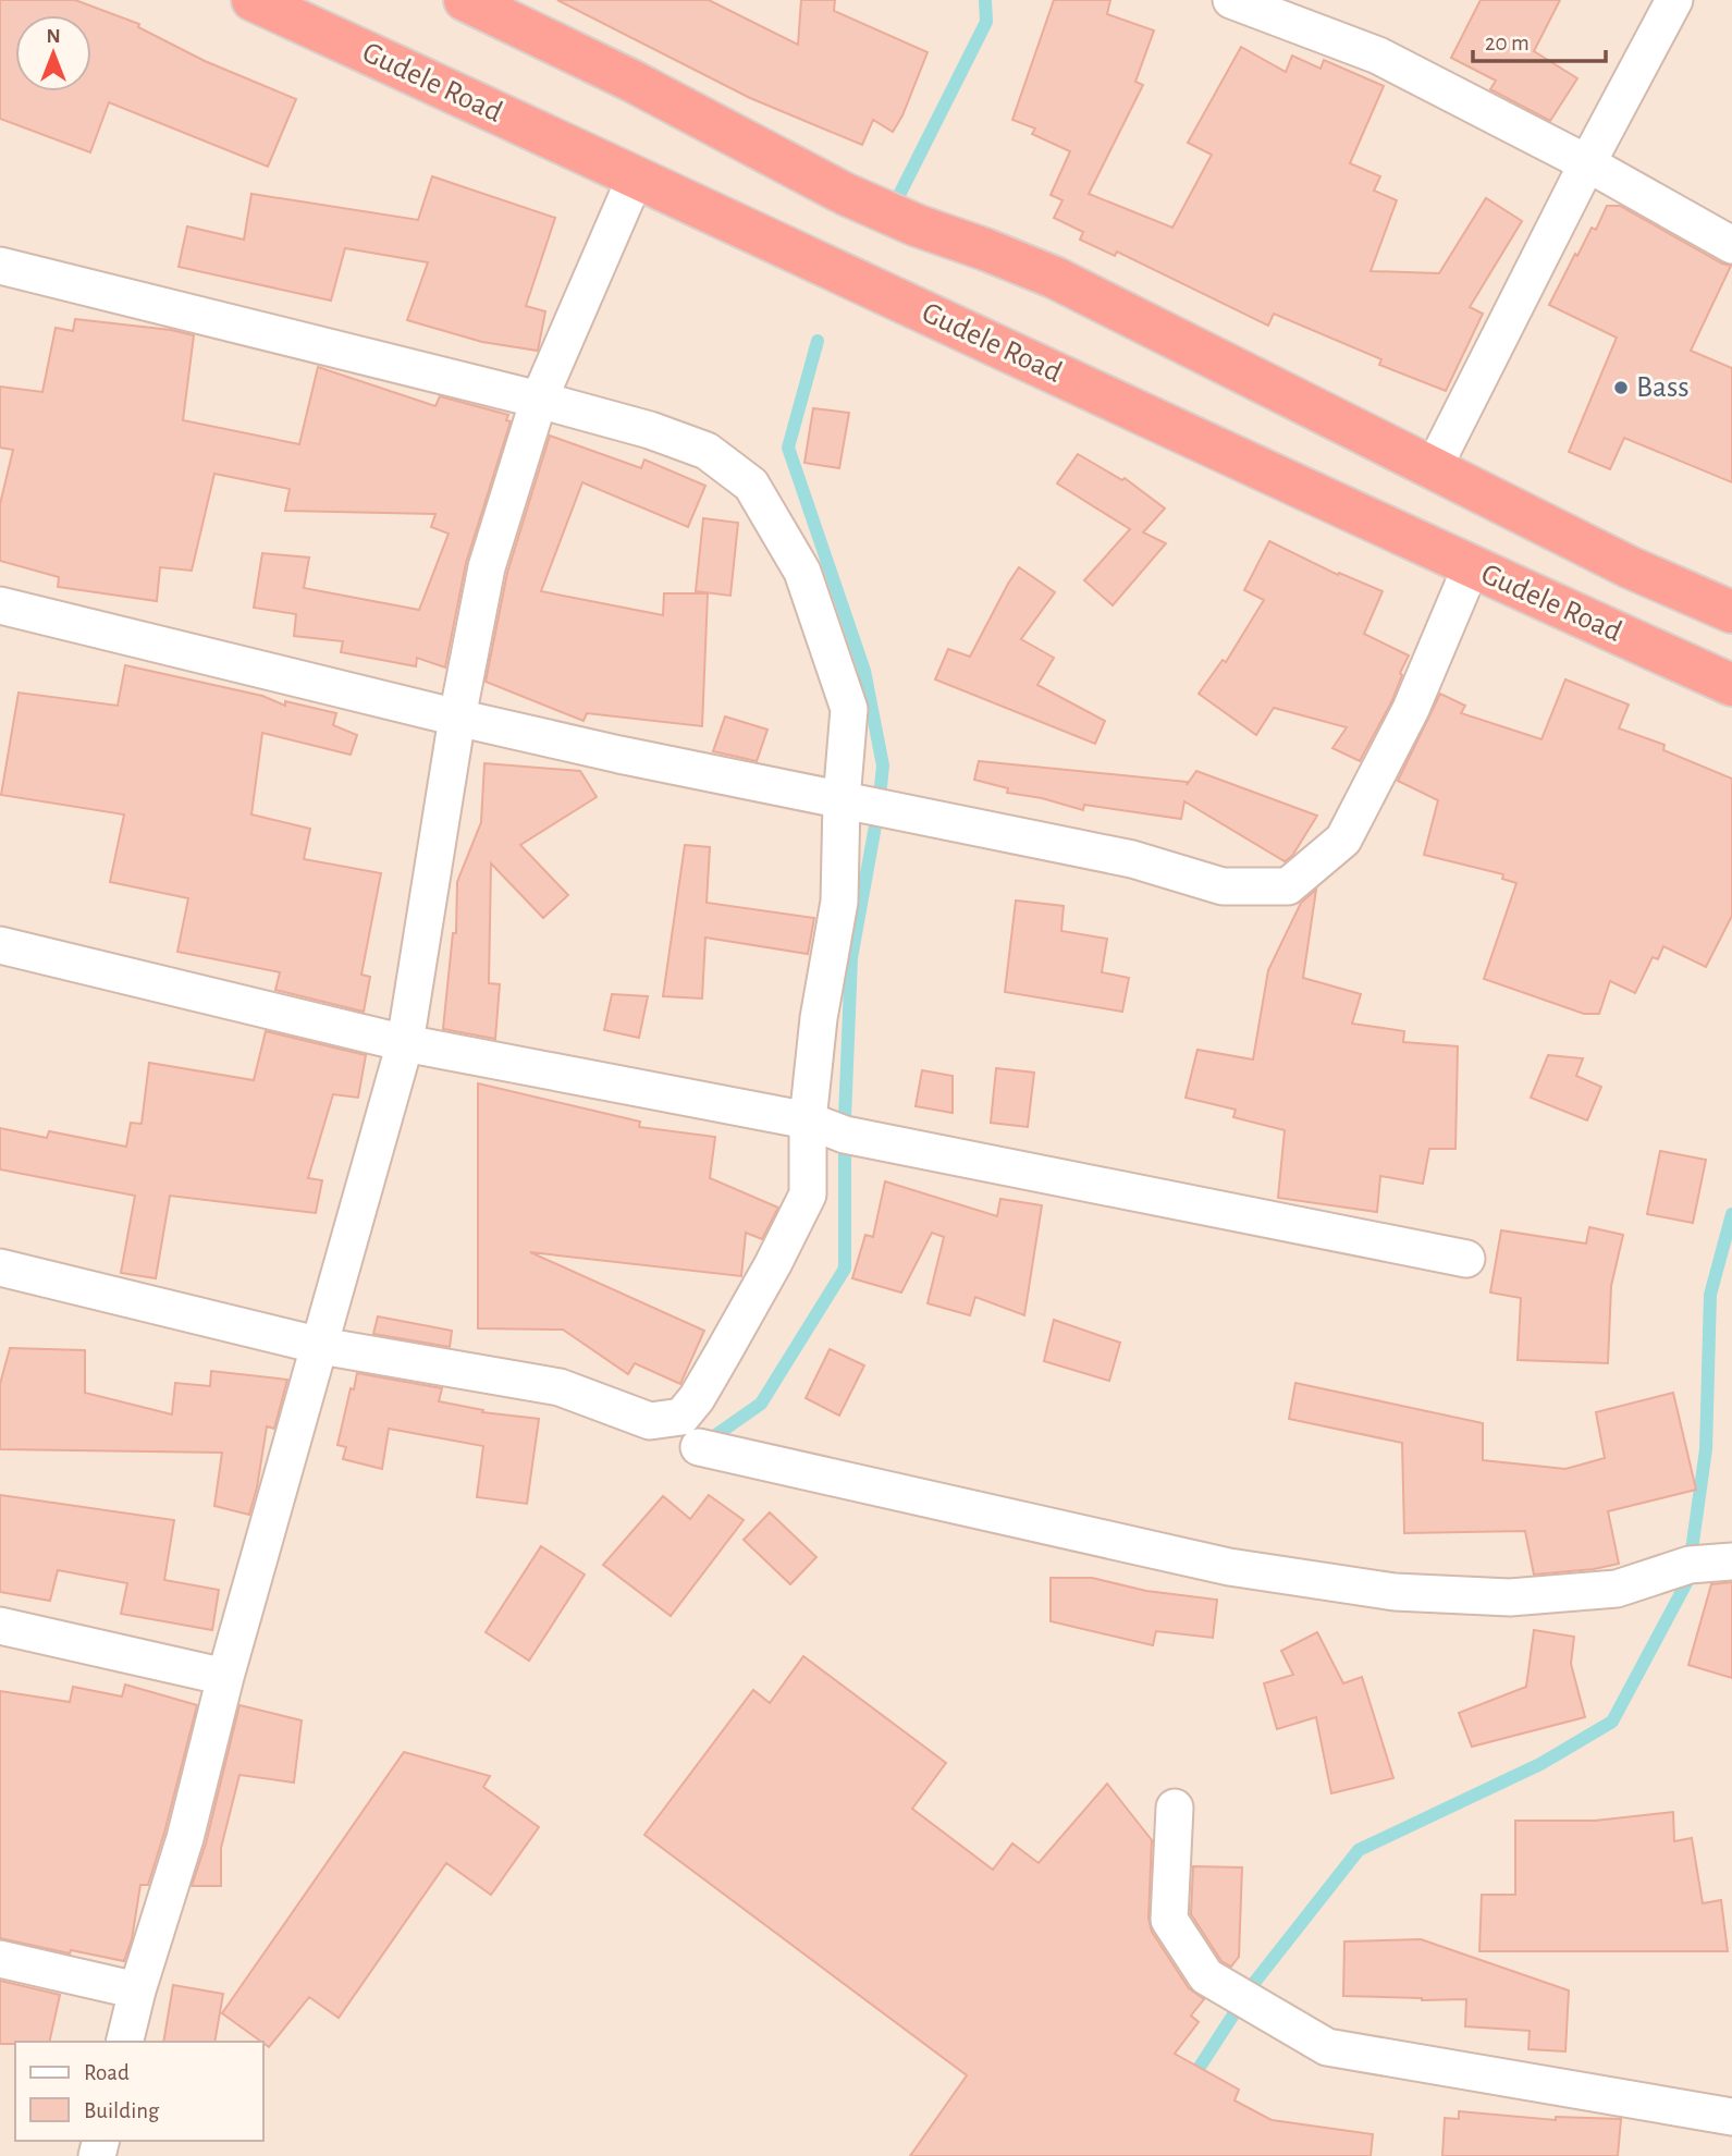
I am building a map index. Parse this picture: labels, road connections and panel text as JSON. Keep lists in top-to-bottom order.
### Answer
{
  "streets": {
    "highway": ["Gudele Road"]
  },
  "places": ["Bass"],
  "legend": ["Road", "Building"],
  "scale_bar": "20 m",
  "north": "top"
}
